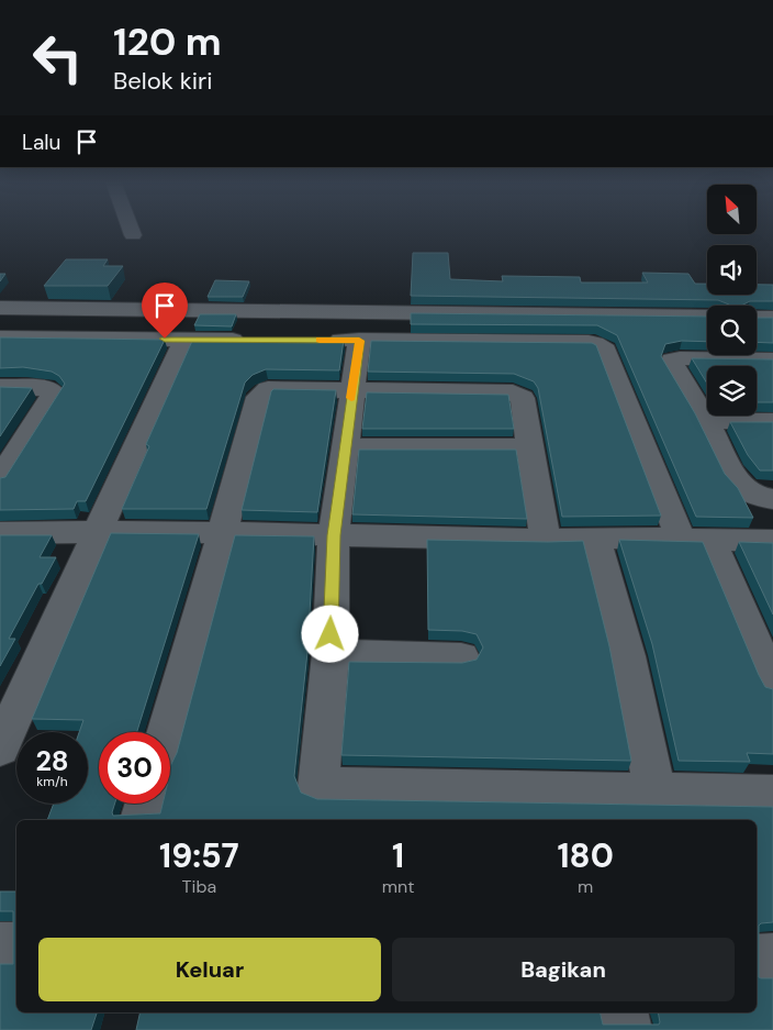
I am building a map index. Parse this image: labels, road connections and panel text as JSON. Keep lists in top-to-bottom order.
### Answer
{
  "north": "top left",
  "page": {
    "turn": ["120 m", "Belok kiri"],
    "then": "Lalu",
    "speed": "28 km/h",
    "limit": "30",
    "eta": [
      "19:57",
      "Tiba",
      "1",
      "mnt",
      "180",
      "m"
    ],
    "buttons": ["Keluar", "Bagikan"]
  }
}
